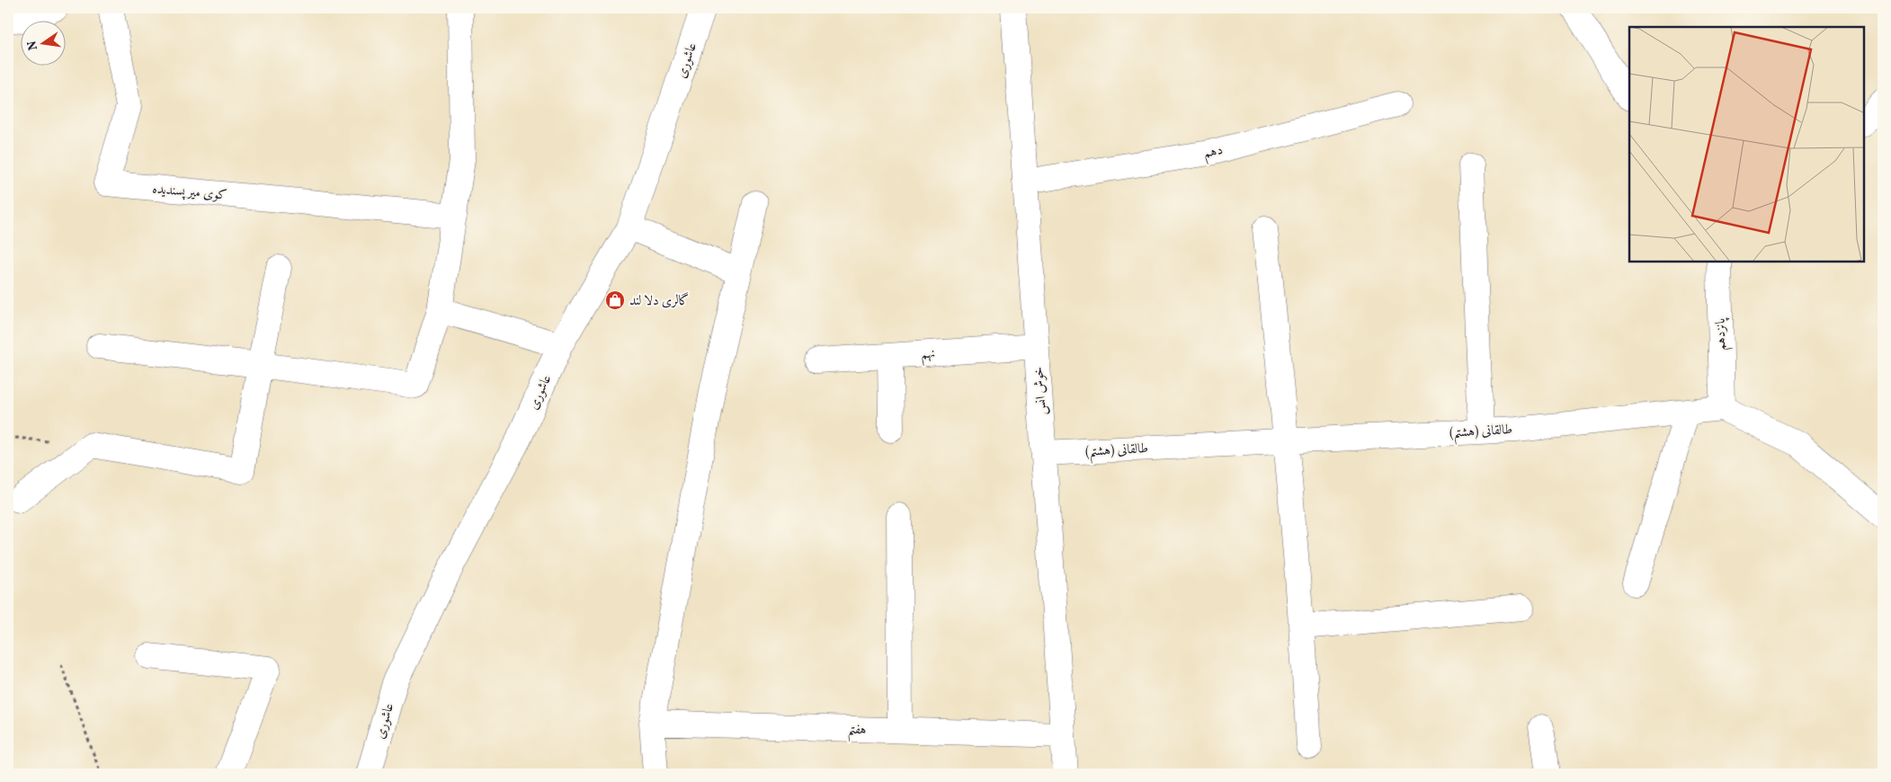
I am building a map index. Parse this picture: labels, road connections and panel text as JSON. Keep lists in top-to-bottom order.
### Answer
{
  "streets": {
    "street": [
      "عاشوری",
      "دهم",
      "کوی میر پسندیده",
      "پانزدهم",
      "نهم",
      "خوش انس",
      "طالقانی (هشتم)",
      "هفتم"
    ]
  },
  "crossings": [
    ["دهم", "خوش انس"],
    ["پانزدهم", "طالقانی (هشتم)"],
    ["نهم", "خوش انس"],
    ["خوش انس", "طالقانی (هشتم)"],
    ["خوش انس", "هفتم"]
  ],
  "places": {
    "shop": ["گالری دلا لند"]
  },
  "north": "left"
}
